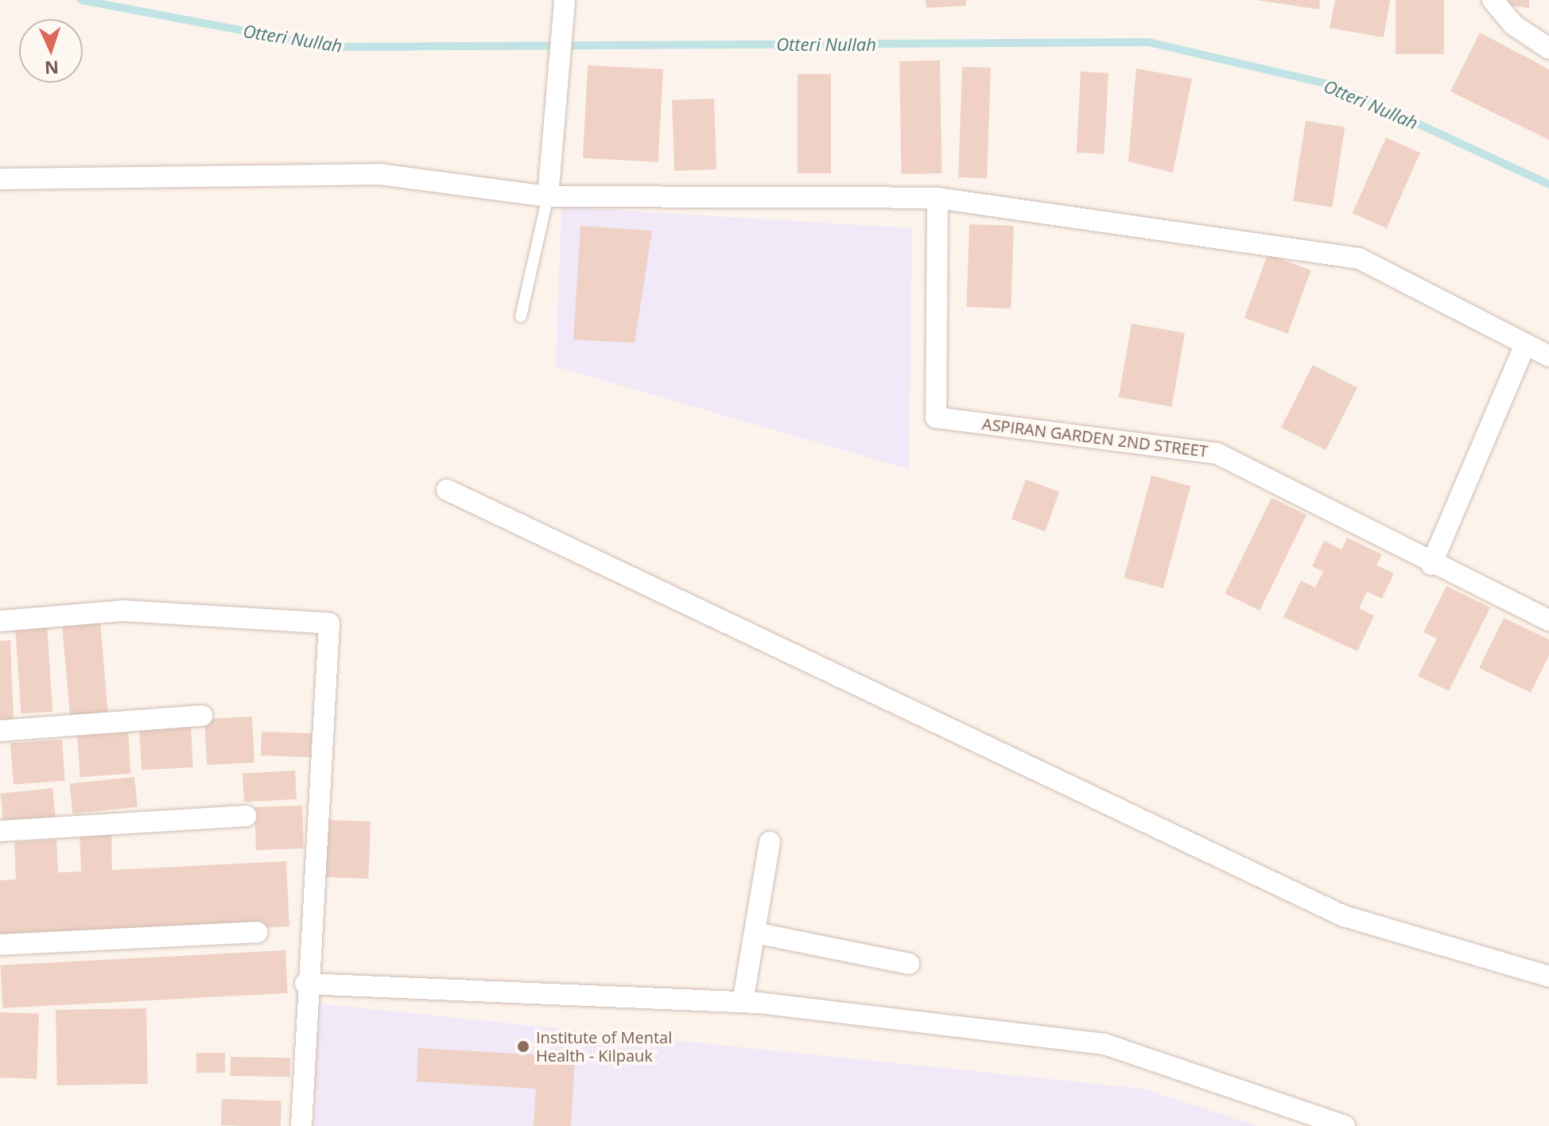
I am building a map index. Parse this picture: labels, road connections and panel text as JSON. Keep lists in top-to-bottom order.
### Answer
{
  "streets": {
    "street": ["ASPIRAN GARDEN 2ND STREET"]
  },
  "water": ["Otteri Nullah"],
  "places": ["Institute of Mental Health - Kilpauk"],
  "north": "bottom"
}
